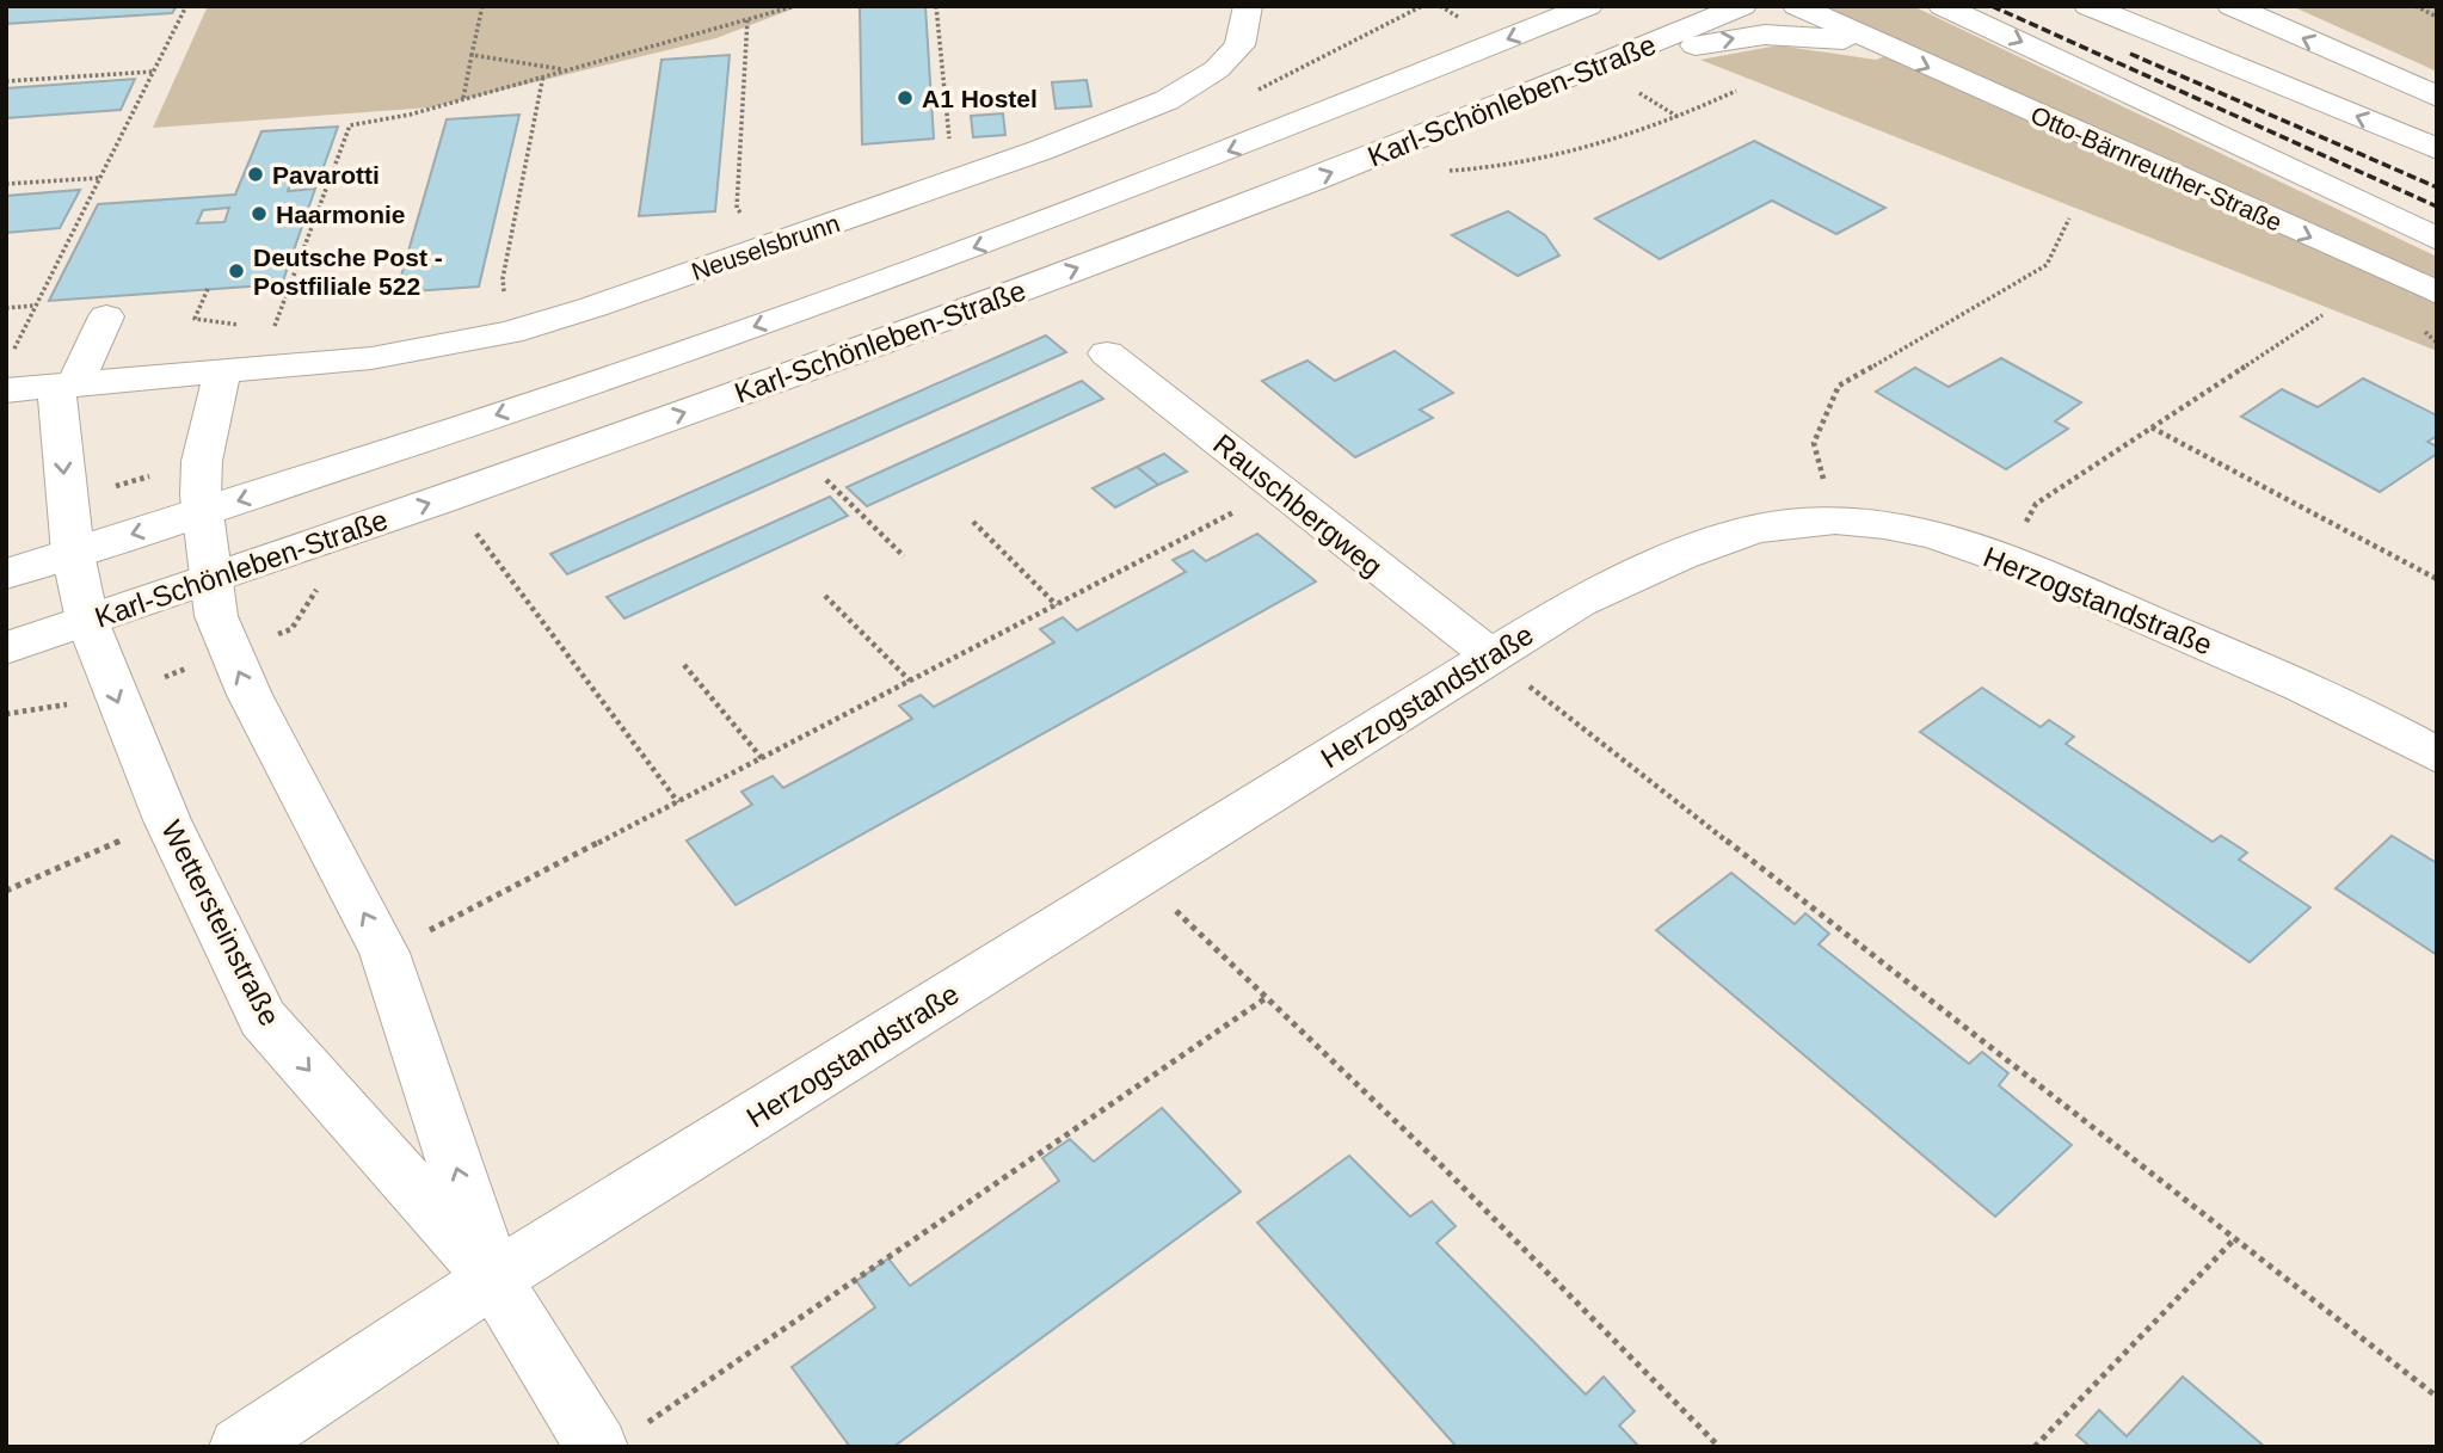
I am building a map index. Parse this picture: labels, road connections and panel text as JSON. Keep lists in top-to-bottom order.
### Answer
{
  "streets": {
    "street": [
      "Karl-Schönleben-Straße",
      "Otto-Bärnreuther-Straße",
      "Neuselsbrunn",
      "Rauschbergweg",
      "Herzogstandstraße",
      "Wettersteinstraße"
    ]
  },
  "crossings": [
    ["Karl-Schönleben-Straße", "Otto-Bärnreuther-Straße"],
    ["Karl-Schönleben-Straße", "Wettersteinstraße"],
    ["Rauschbergweg", "Herzogstandstraße"],
    ["Herzogstandstraße", "Wettersteinstraße"]
  ],
  "places": [
    "A1 Hostel",
    "Pavarotti",
    "Haarmonie",
    "Deutsche Post - Postfiliale 522"
  ]
}
